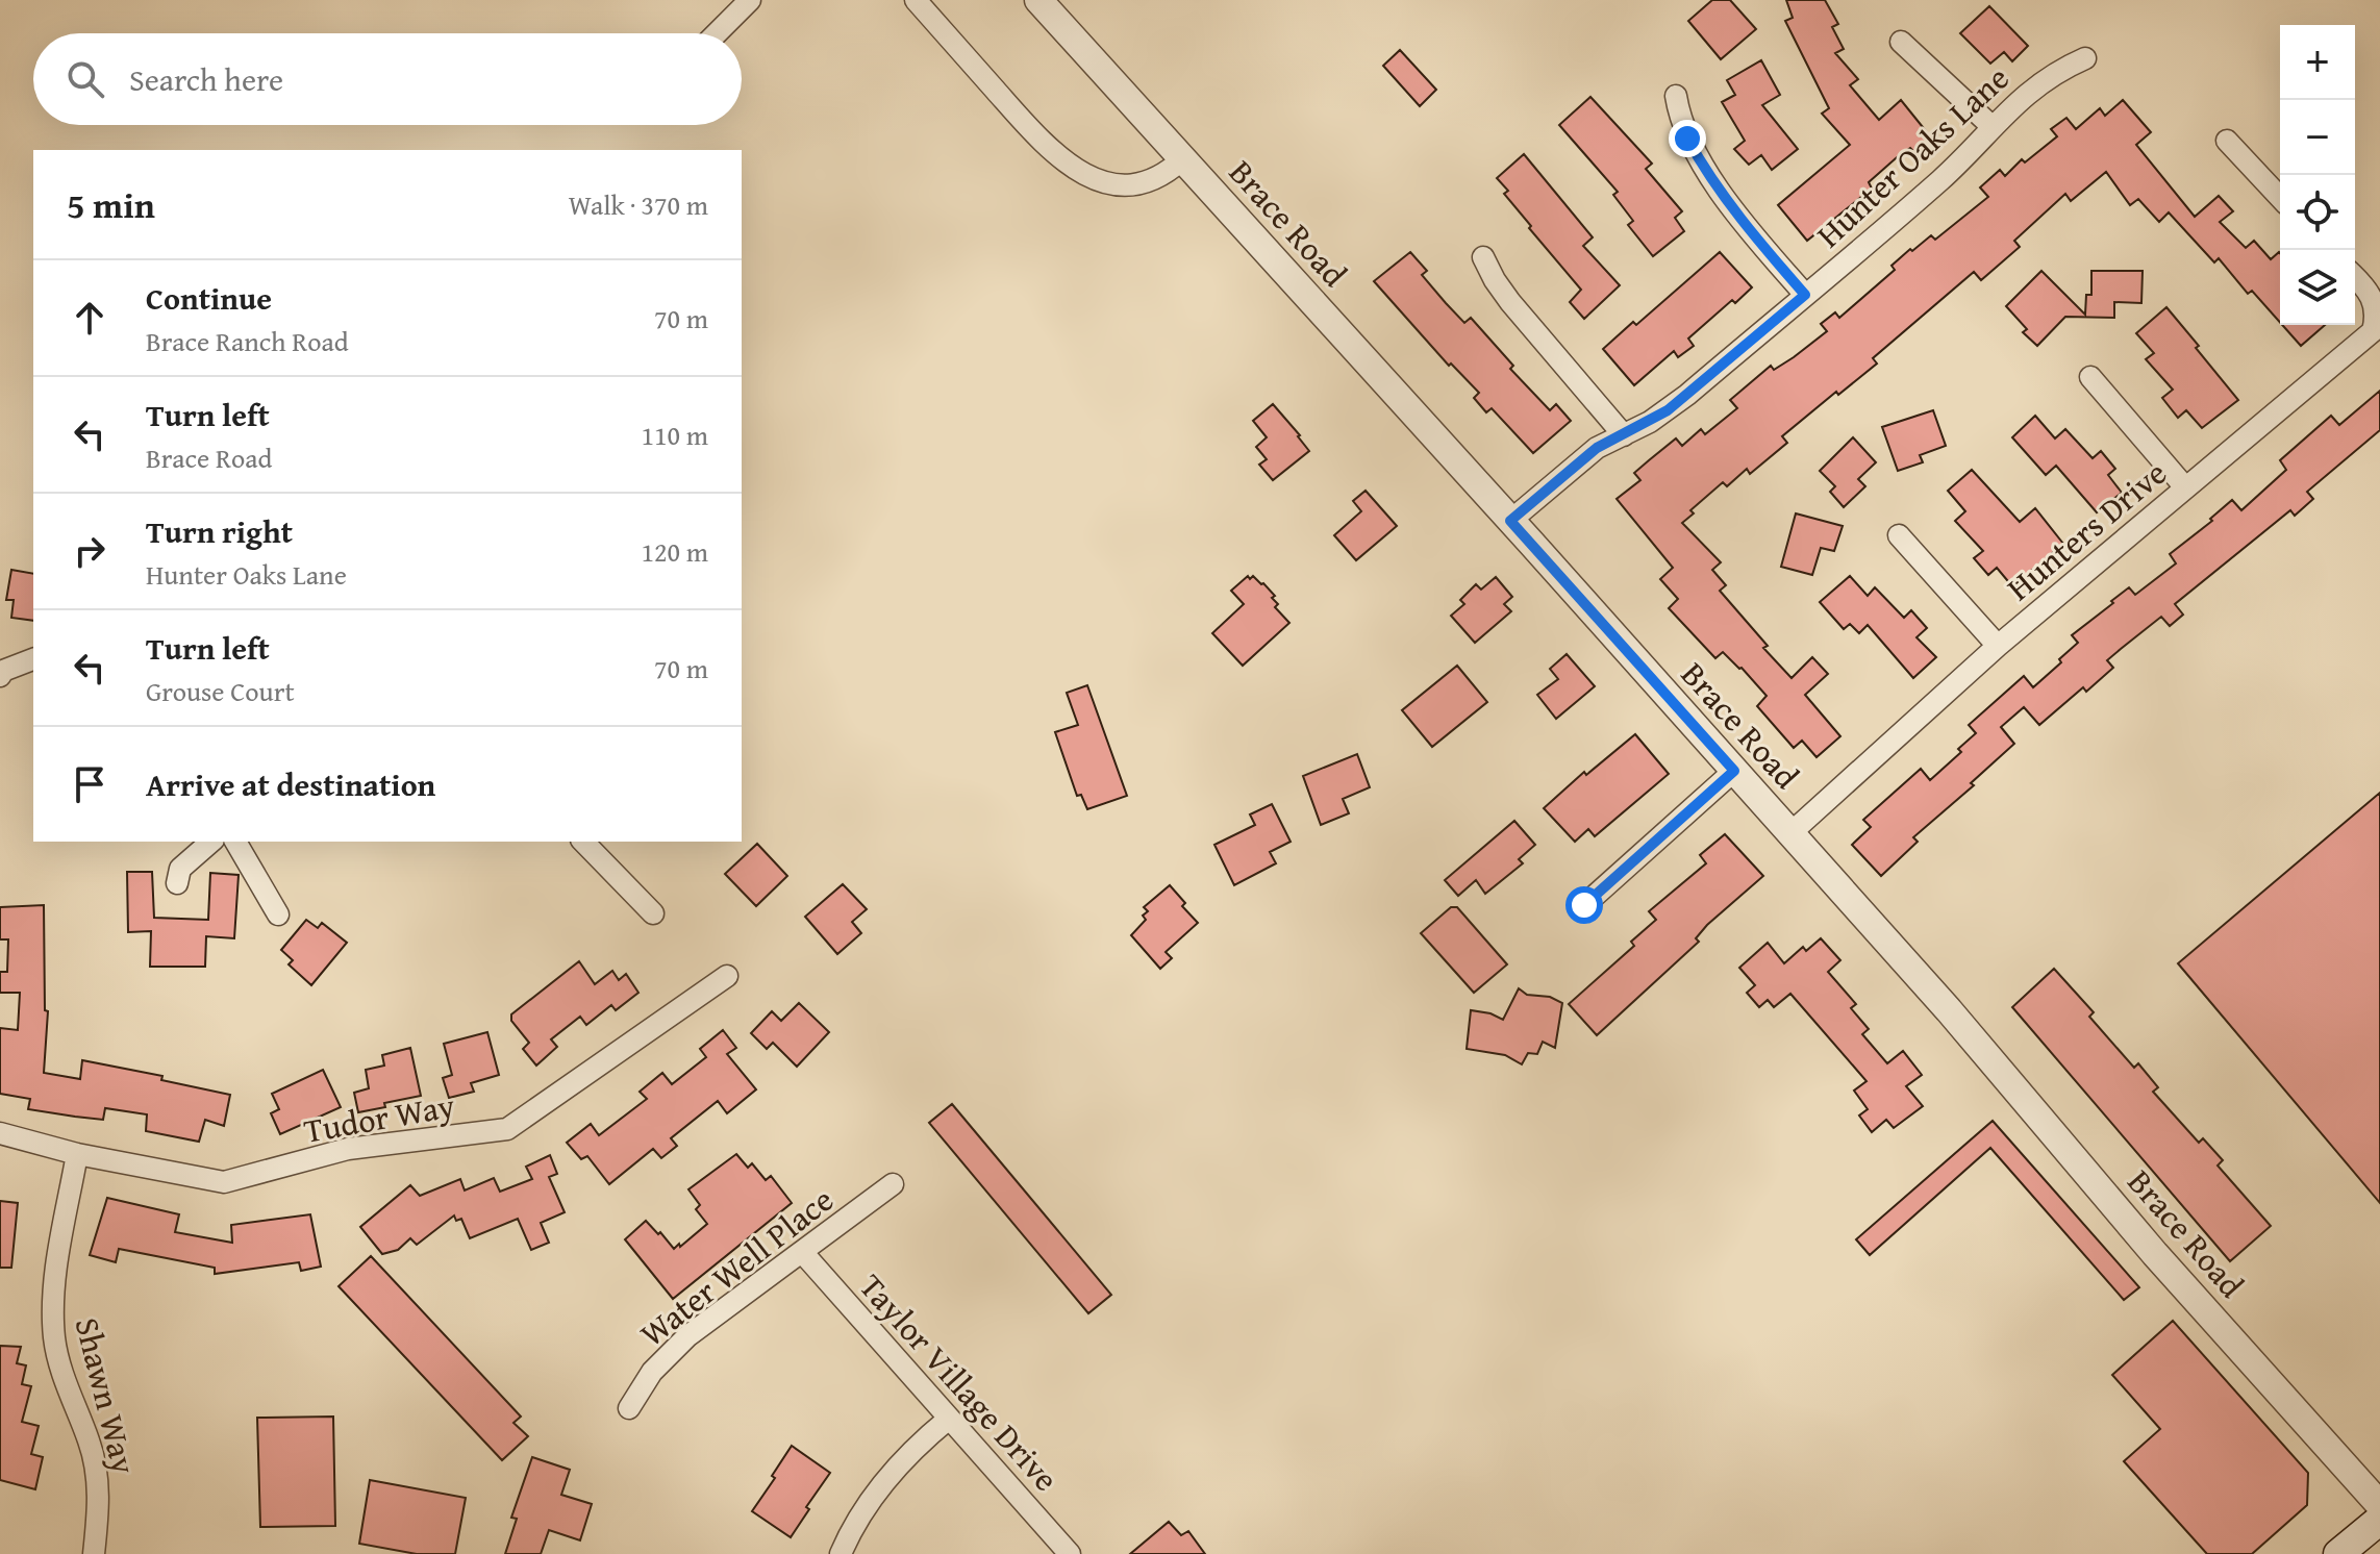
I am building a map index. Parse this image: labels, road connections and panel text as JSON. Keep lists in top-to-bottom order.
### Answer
{
  "streets": {
    "street": [
      "Hunter Oaks Lane",
      "Brace Road",
      "Hunters Drive",
      "Tudor Way",
      "Water Well Place",
      "Taylor Village Drive",
      "Shawn Way"
    ]
  },
  "crossings": [
    ["Hunter Oaks Lane", "Brace Road"],
    ["Brace Road", "Hunters Drive"],
    ["Tudor Way", "Shawn Way"],
    ["Water Well Place", "Taylor Village Drive"]
  ],
  "page": {
    "map_buttons": ["+", "−"],
    "search": "Search here",
    "heading": ["5 min", "Walk · 370 m"],
    "list": [
      ["Continue", "Brace Ranch Road", "70 m"],
      ["Turn left", "Brace Road", "110 m"],
      ["Turn right", "Hunter Oaks Lane", "120 m"],
      ["Turn left", "Grouse Court", "70 m"],
      "Arrive at destination"
    ]
  }
}
